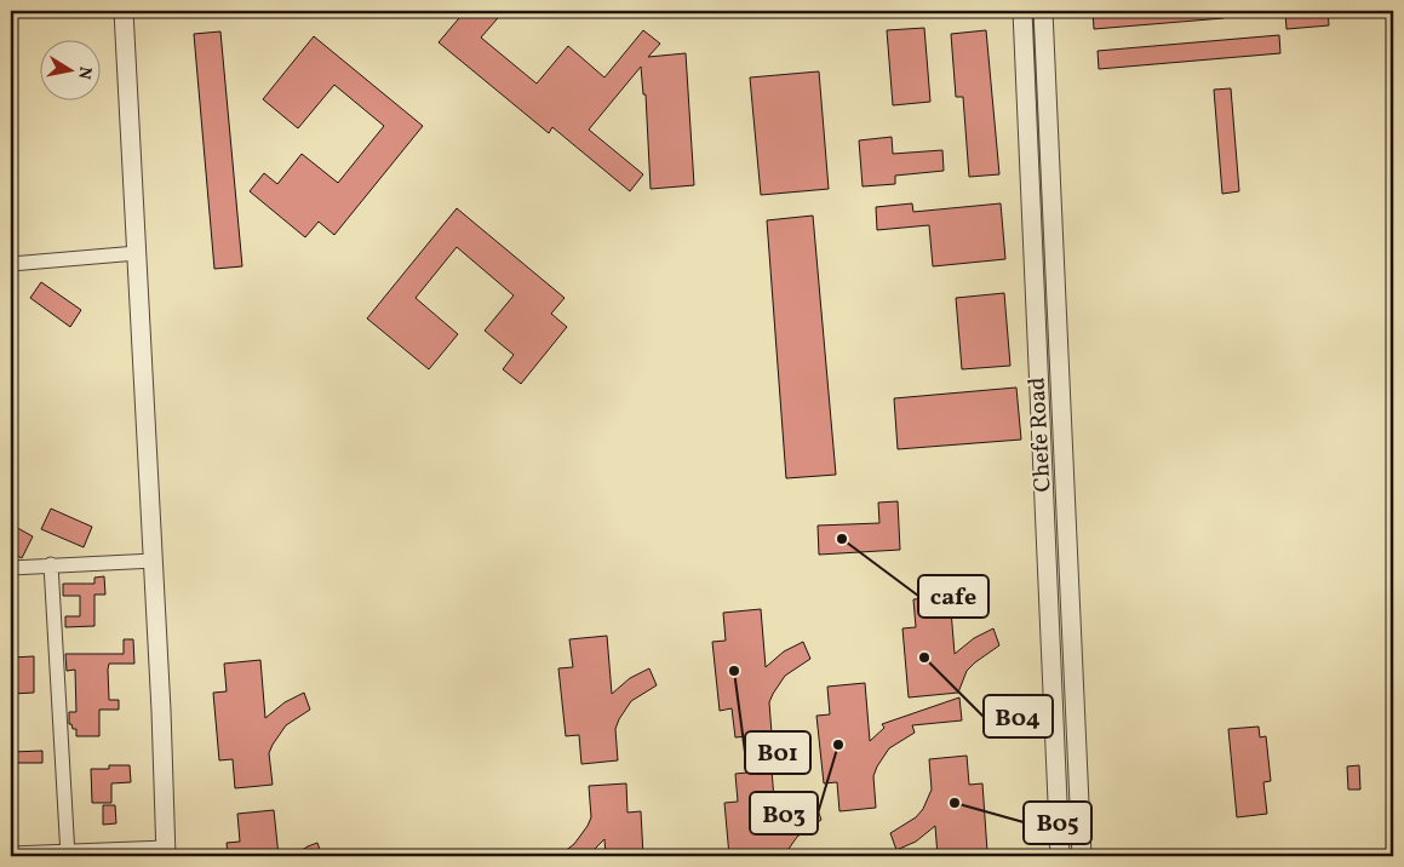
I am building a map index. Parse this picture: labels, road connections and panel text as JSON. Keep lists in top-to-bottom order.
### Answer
{
  "streets": {
    "street": ["Chefe Road"]
  },
  "places": [
    "cafe",
    "B04",
    "B01",
    "B03",
    "B05"
  ],
  "north": "right"
}
